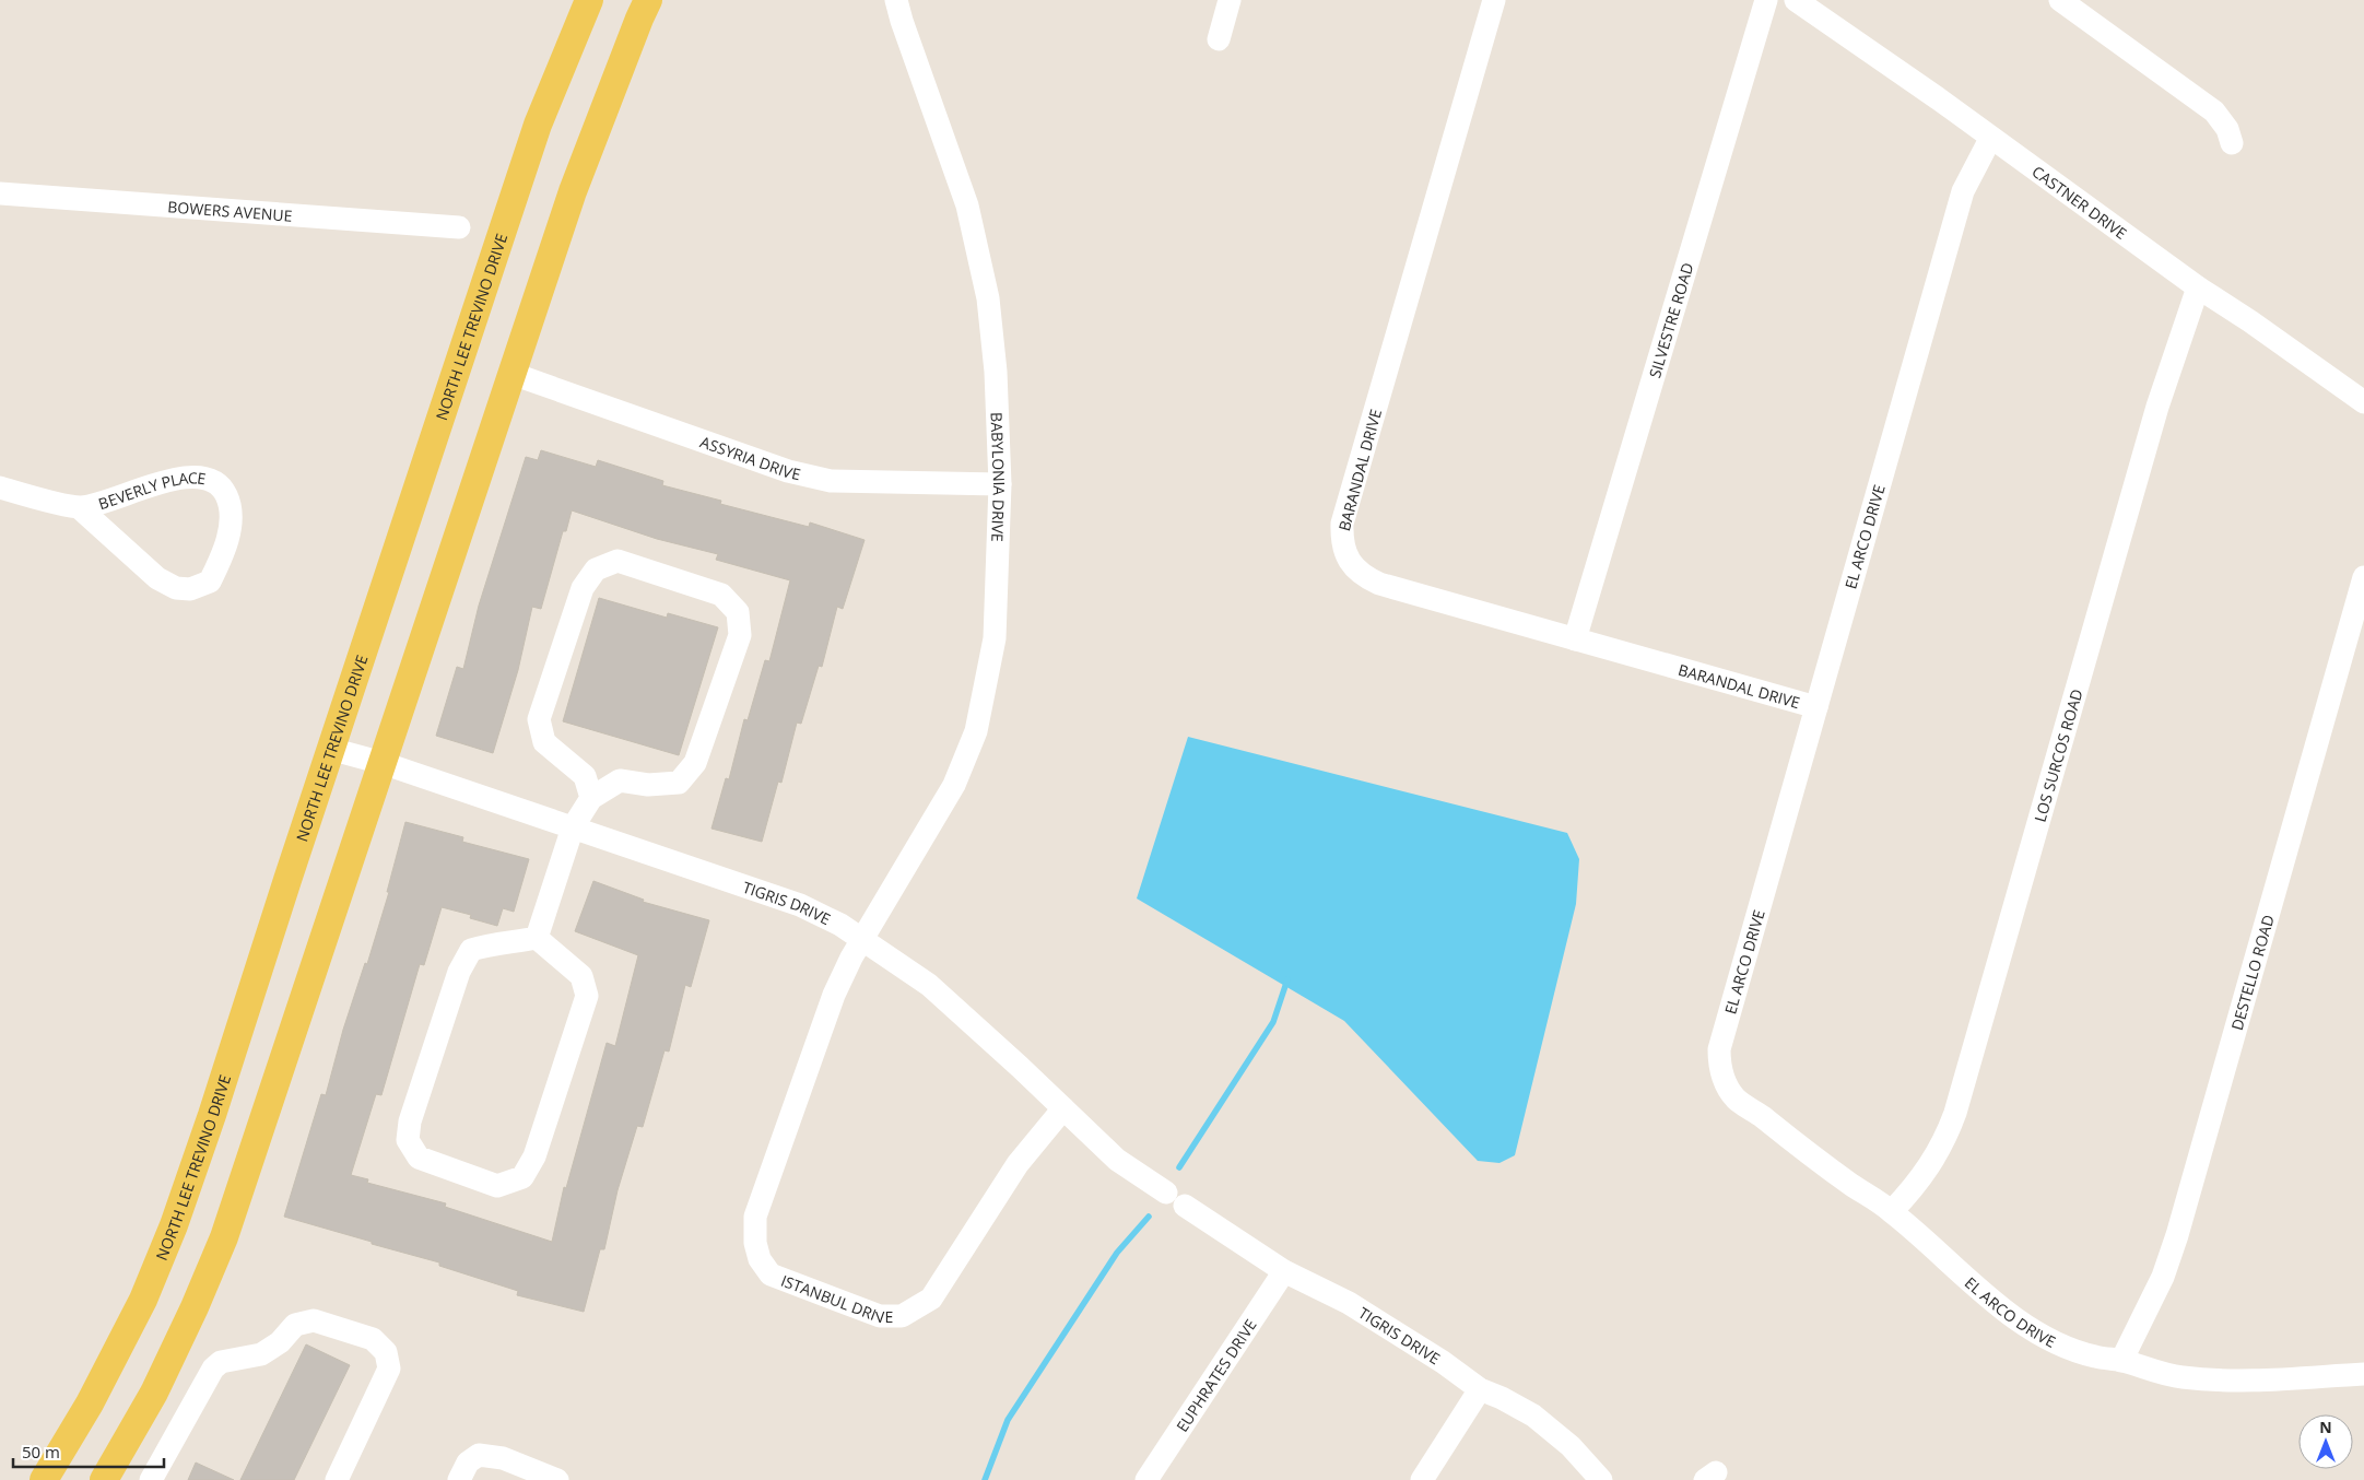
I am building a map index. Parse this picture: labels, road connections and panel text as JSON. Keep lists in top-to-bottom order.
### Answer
{
  "streets": {
    "main road": ["NORTH LEE TREVINO DRIVE"],
    "street": [
      "CASTNER DRIVE",
      "BOWERS AVENUE",
      "SILVESTRE ROAD",
      "ASSYRIA DRIVE",
      "BARANDAL DRIVE",
      "BABYLONIA DRIVE",
      "BEVERLY PLACE",
      "EL ARCO DRIVE",
      "LOS SURCOS ROAD",
      "TIGRIS DRIVE",
      "DESTELLO ROAD",
      "ISTANBUL DRIVE",
      "EUPHRATES DRIVE"
    ]
  },
  "crossings": [
    ["CASTNER DRIVE", "EL ARCO DRIVE"],
    ["CASTNER DRIVE", "LOS SURCOS ROAD"],
    ["SILVESTRE ROAD", "BARANDAL DRIVE"],
    ["NORTH LEE TREVINO DRIVE", "TIGRIS DRIVE"],
    ["ASSYRIA DRIVE", "BABYLONIA DRIVE"],
    ["BARANDAL DRIVE", "EL ARCO DRIVE"],
    ["BABYLONIA DRIVE", "TIGRIS DRIVE"],
    ["BABYLONIA DRIVE", "ISTANBUL DRIVE"],
    ["EL ARCO DRIVE", "LOS SURCOS ROAD"],
    ["EL ARCO DRIVE", "DESTELLO ROAD"],
    ["TIGRIS DRIVE", "ISTANBUL DRIVE"],
    ["TIGRIS DRIVE", "EUPHRATES DRIVE"]
  ],
  "scale_bar": "50 m",
  "north": "top"
}
